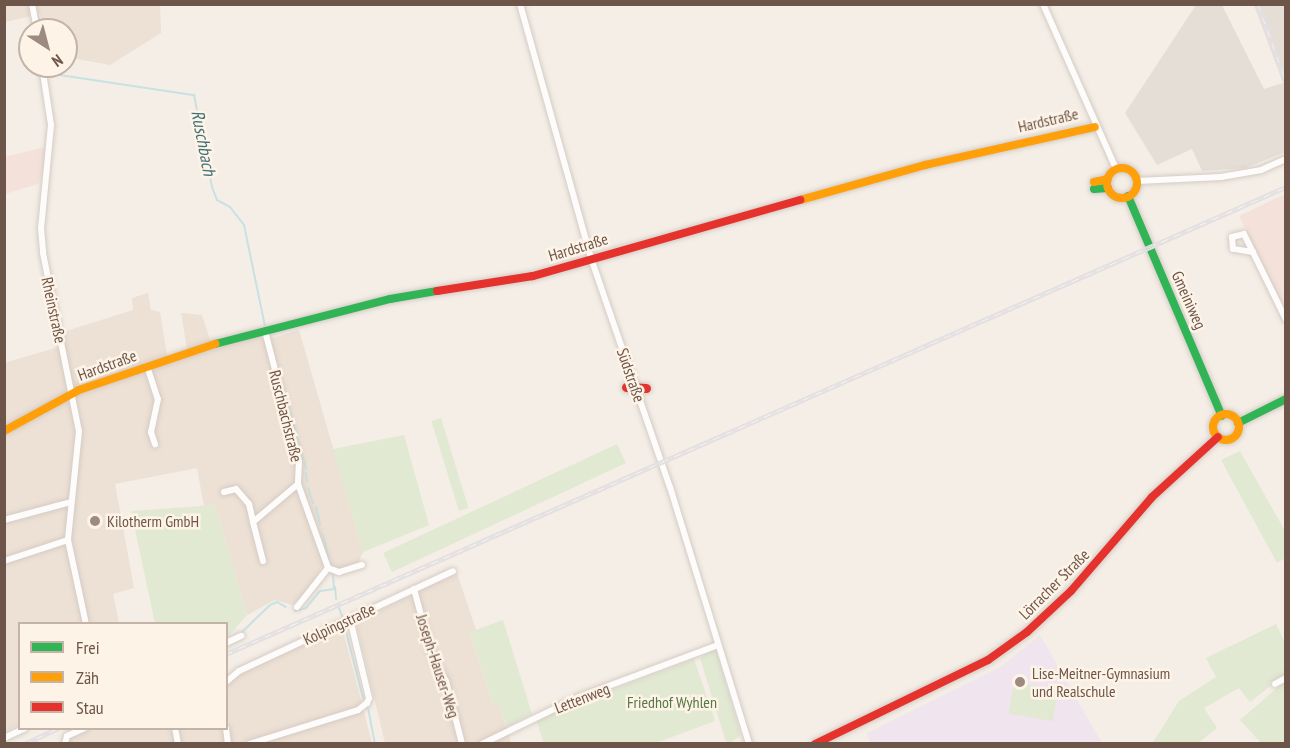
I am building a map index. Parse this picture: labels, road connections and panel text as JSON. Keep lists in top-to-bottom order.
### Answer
{
  "streets": {
    "street": [
      "Hardstraße",
      "Gmeiniweg",
      "Rheinstraße",
      "Südstraße",
      "Ruschbachstraße",
      "Lörracher Straße",
      "Kolpingstraße",
      "Joseph-Hauser-Weg",
      "Lettenweg"
    ]
  },
  "crossings": [
    ["Hardstraße", "Rheinstraße"],
    ["Hardstraße", "Südstraße"],
    ["Hardstraße", "Ruschbachstraße"],
    ["Gmeiniweg", "Lörracher Straße"],
    ["Südstraße", "Lettenweg"],
    ["Kolpingstraße", "Joseph-Hauser-Weg"]
  ],
  "water": ["Ruschbach"],
  "parks": ["Friedhof Wyhlen"],
  "places": ["Kilotherm GmbH", "Lise-Meitner-Gymnasium und Realschule"],
  "legend": ["Frei", "Zäh", "Stau"],
  "north": "bottom right"
}
